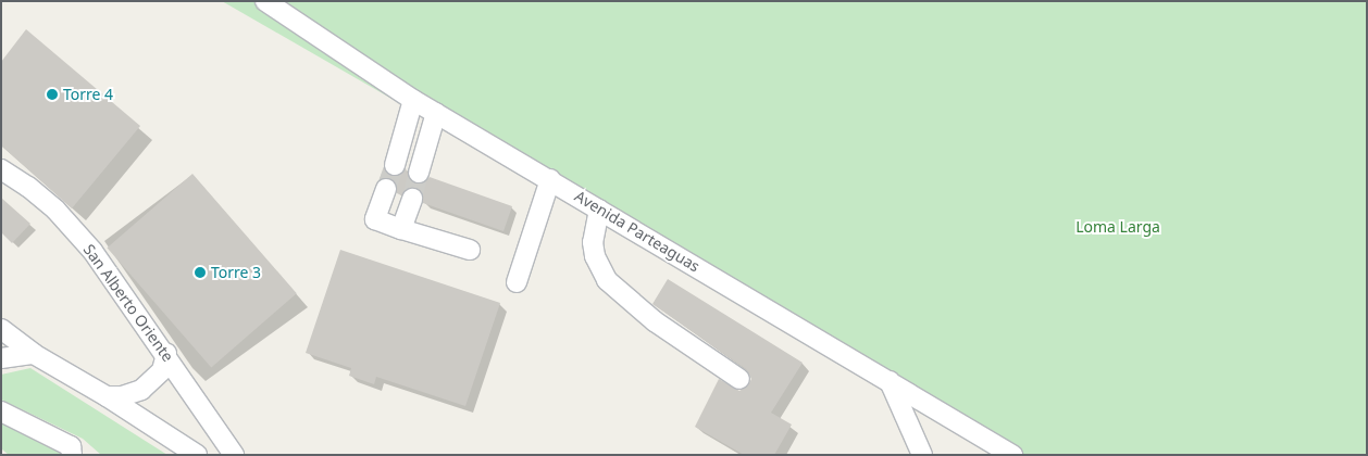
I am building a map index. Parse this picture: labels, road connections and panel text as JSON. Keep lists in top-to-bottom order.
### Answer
{
  "streets": {
    "street": ["Avenida Parteaguas", "San Alberto Oriente"]
  },
  "parks": ["Loma Larga"],
  "places": ["Torre 4", "Torre 3"]
}
